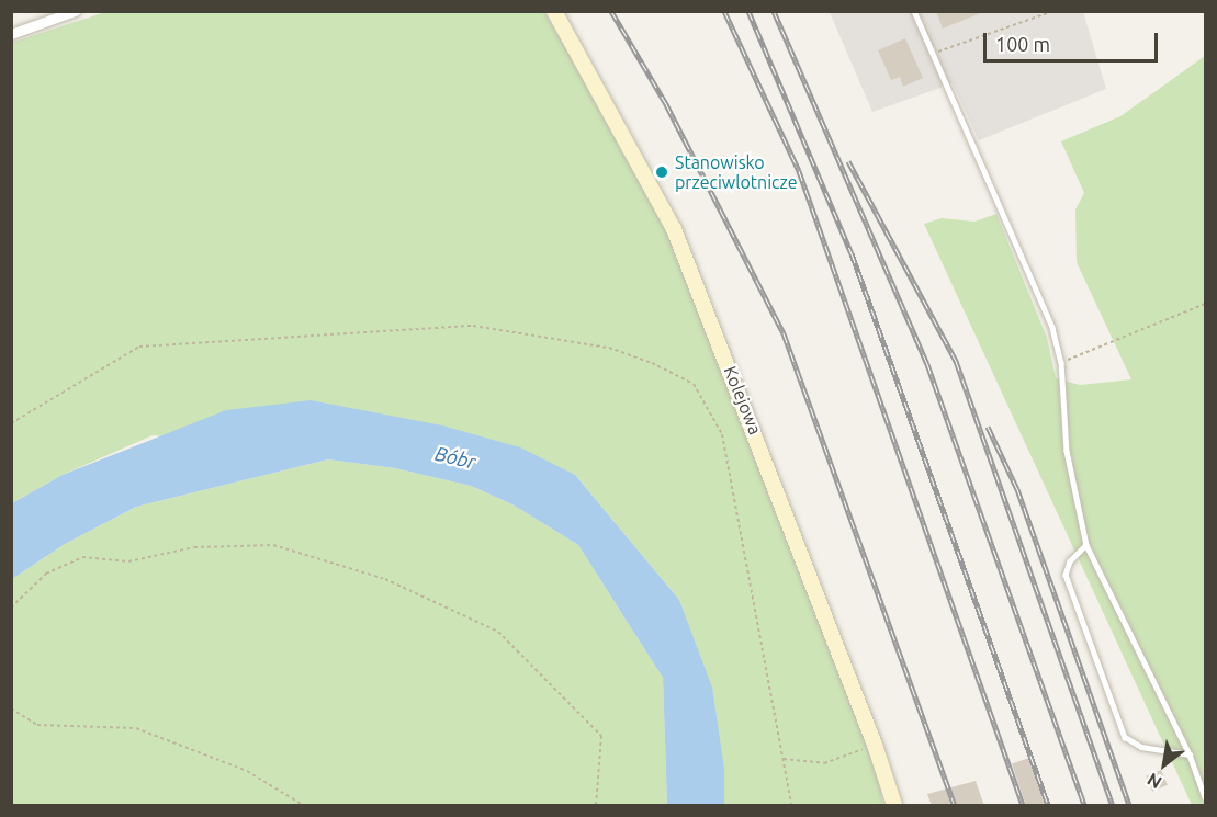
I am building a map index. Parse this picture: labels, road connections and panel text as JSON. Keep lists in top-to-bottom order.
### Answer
{
  "streets": {
    "street": ["Kolejowa"]
  },
  "water": ["Bóbr"],
  "places": ["Stanowisko przeciwlotnicze"],
  "scale_bar": "100 m",
  "north": "bottom left"
}
